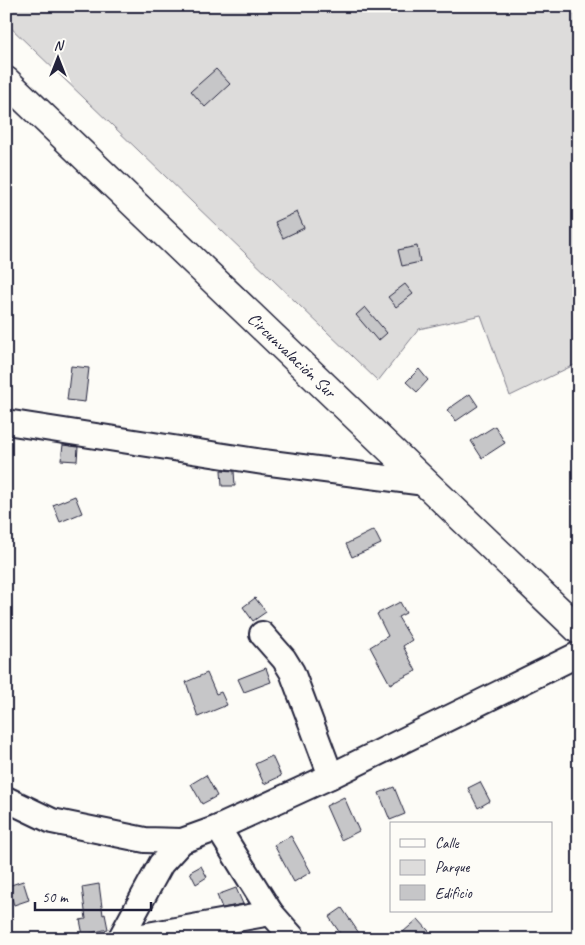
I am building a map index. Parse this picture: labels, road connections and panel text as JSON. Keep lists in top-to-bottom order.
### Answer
{
  "streets": {
    "main road": ["Circunvalación Sur"]
  },
  "legend": ["Calle", "Parque", "Edificio"],
  "scale_bar": "50 m",
  "north": "top"
}
